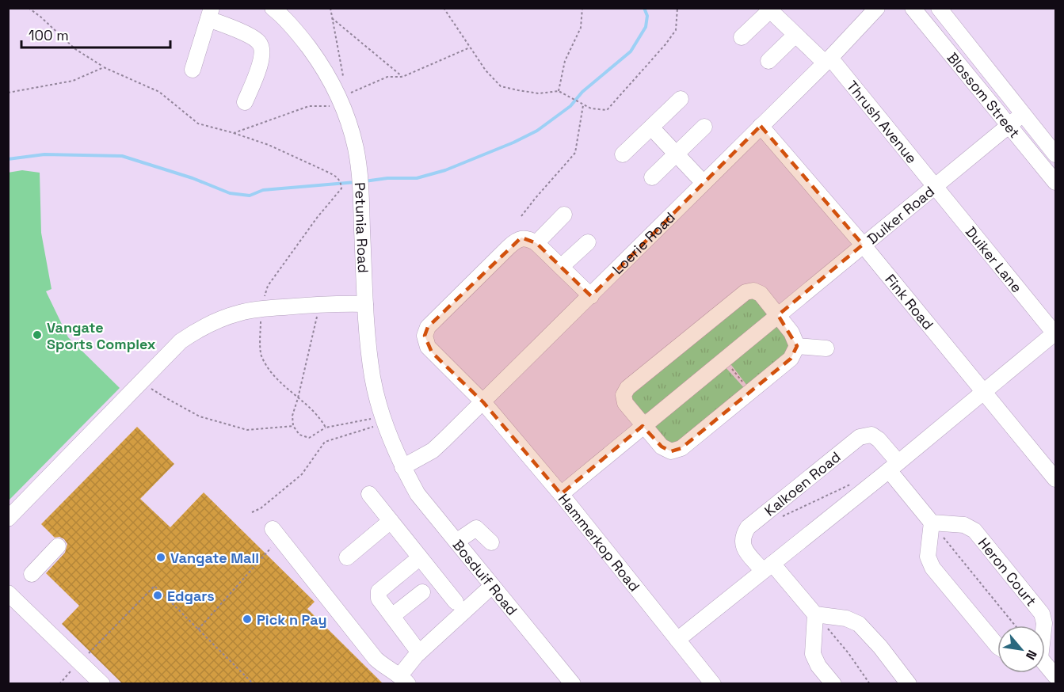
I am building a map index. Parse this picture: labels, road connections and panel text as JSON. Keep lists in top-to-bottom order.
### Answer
{
  "streets": {
    "street": [
      "Blossom Street",
      "Thrush Avenue",
      "Duiker Road",
      "Petunia Road",
      "Loerie Road",
      "Duiker Lane",
      "Fink Road",
      "Kalkoen Road",
      "Hammerkop Road",
      "Heron Court",
      "Bosduif Road"
    ]
  },
  "crossings": [
    ["Blossom Street", "Duiker Road"],
    ["Thrush Avenue", "Duiker Road"],
    ["Thrush Avenue", "Loerie Road"],
    ["Thrush Avenue", "Duiker Lane"],
    ["Duiker Road", "Duiker Lane"],
    ["Duiker Road", "Fink Road"],
    ["Duiker Road", "Hammerkop Road"],
    ["Petunia Road", "Loerie Road"],
    ["Petunia Road", "Bosduif Road"],
    ["Loerie Road", "Fink Road"],
    ["Loerie Road", "Hammerkop Road"],
    ["Loerie Road", "Bosduif Road"]
  ],
  "places": [
    "Vangate Sports Complex",
    "Vangate Mall",
    "Edgars",
    "Pick n Pay"
  ],
  "scale_bar": "100 m",
  "north": "bottom right"
}
